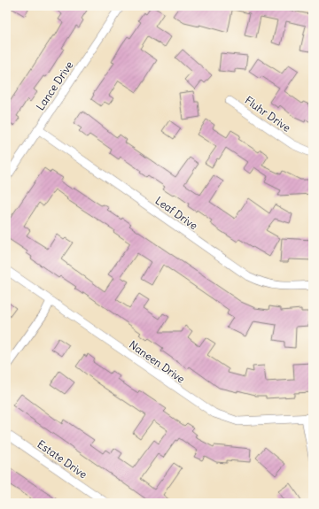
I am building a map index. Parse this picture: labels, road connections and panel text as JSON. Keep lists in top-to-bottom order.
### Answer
{
  "streets": {
    "street": [
      "Lance Drive",
      "Fluhr Drive",
      "Leaf Drive",
      "Naneen Drive",
      "Estate Drive"
    ]
  },
  "crossings": [
    ["Lance Drive", "Leaf Drive"]
  ]
}
